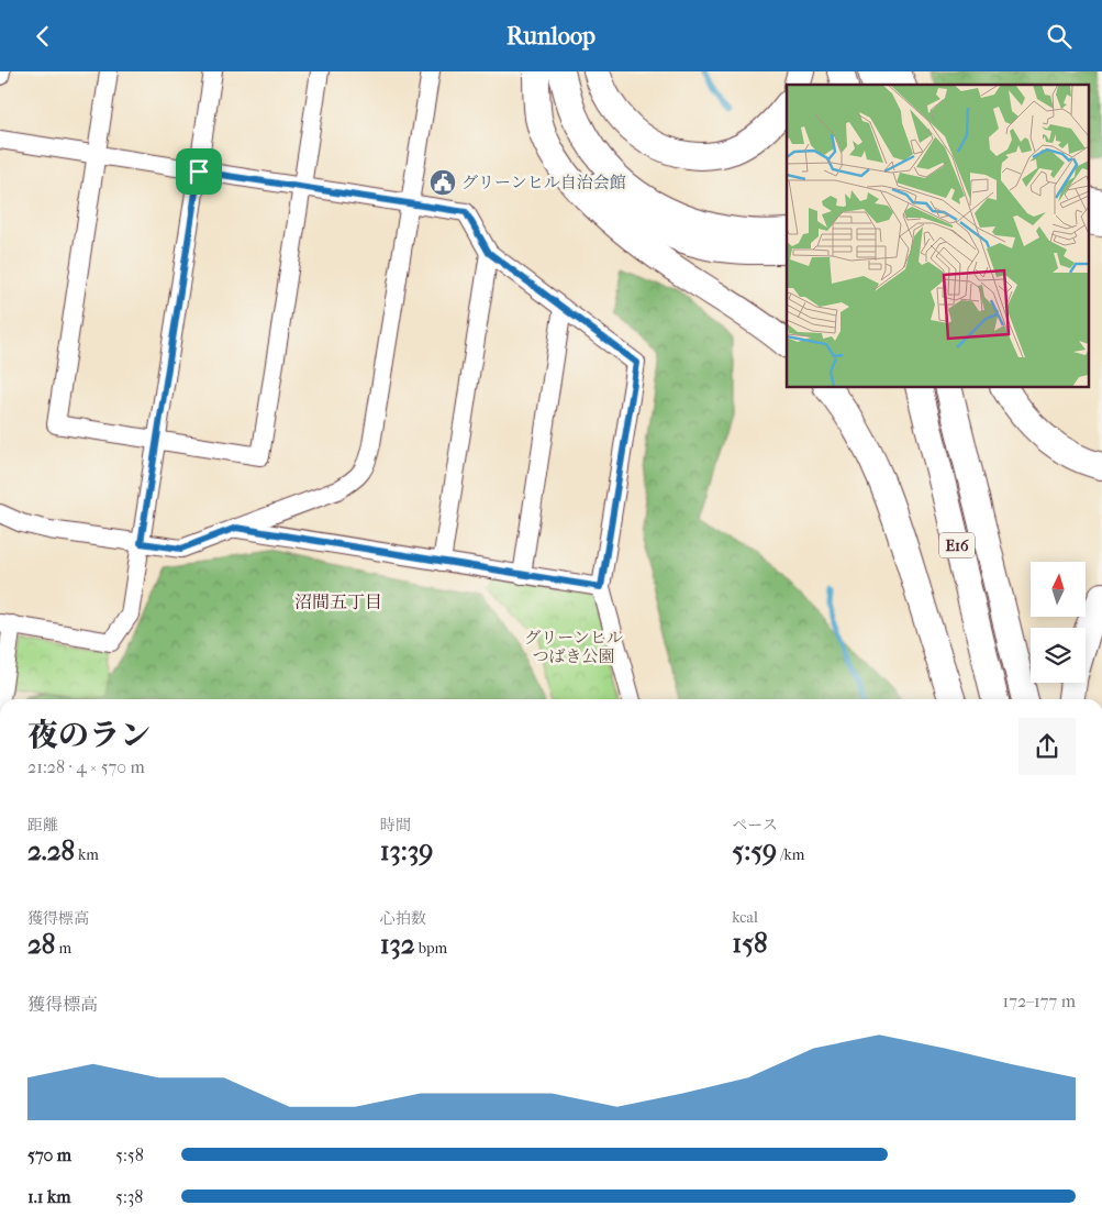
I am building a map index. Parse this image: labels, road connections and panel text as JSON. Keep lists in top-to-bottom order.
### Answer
{
  "streets": {
    "highway": ["E16"]
  },
  "districts": ["沼間五丁目"],
  "parks": ["グリーンヒル つばき公園"],
  "places": {
    "public building": ["グリーンヒル自治会館"]
  },
  "north": "top",
  "page": {
    "header": "Runloop",
    "heading": ["夜のラン", "21:28 · 4 × 570 m"],
    "stats": [
      ["距離", "2.28 km"],
      ["時間", "13:39"],
      ["ペース", "5:59 /km"],
      ["獲得標高", "28 m"],
      ["心拍数", "132 bpm"],
      ["kcal", "158"]
    ],
    "chart": ["獲得標高", "172–177 m"],
    "list": [
      {
        "name": "570 m",
        "note": "5:58"
      },
      {
        "name": "1.1 km",
        "note": "5:38"
      }
    ]
  }
}
